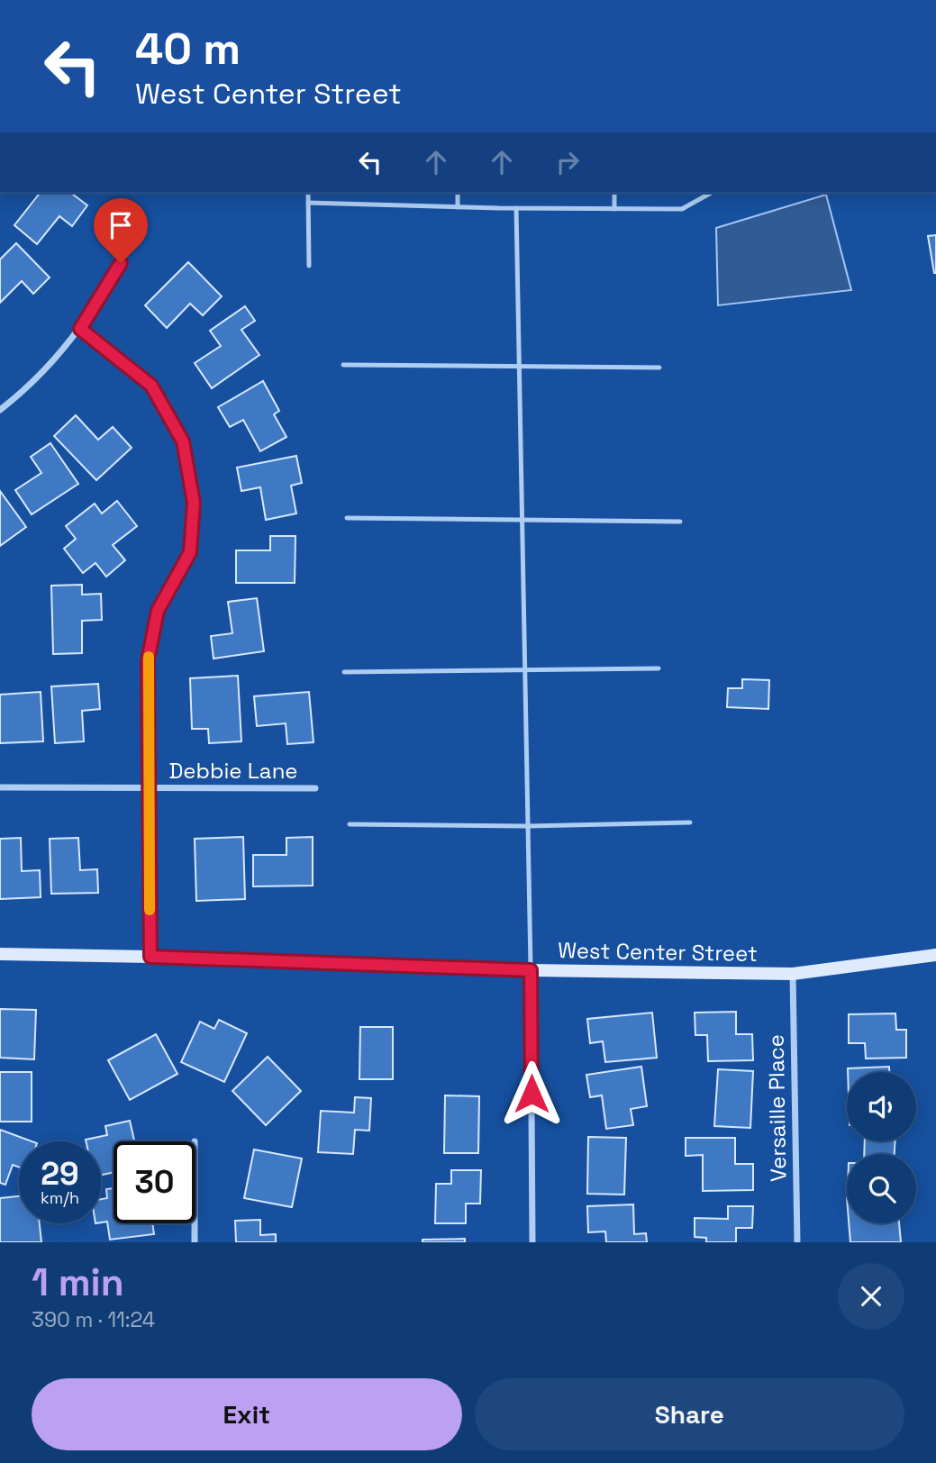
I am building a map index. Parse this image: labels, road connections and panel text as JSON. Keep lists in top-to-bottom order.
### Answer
{
  "streets": {
    "main road": ["West Center Street"],
    "street": ["Debbie Lane", "Versaille Place"]
  },
  "crossings": [
    ["West Center Street", "Versaille Place"]
  ],
  "page": {
    "turn": ["40 m", "West Center Street"],
    "speed": "29 km/h",
    "limit": "30",
    "heading": ["1 min", "390 m · 11:24"],
    "buttons": ["Exit", "Share"]
  }
}
